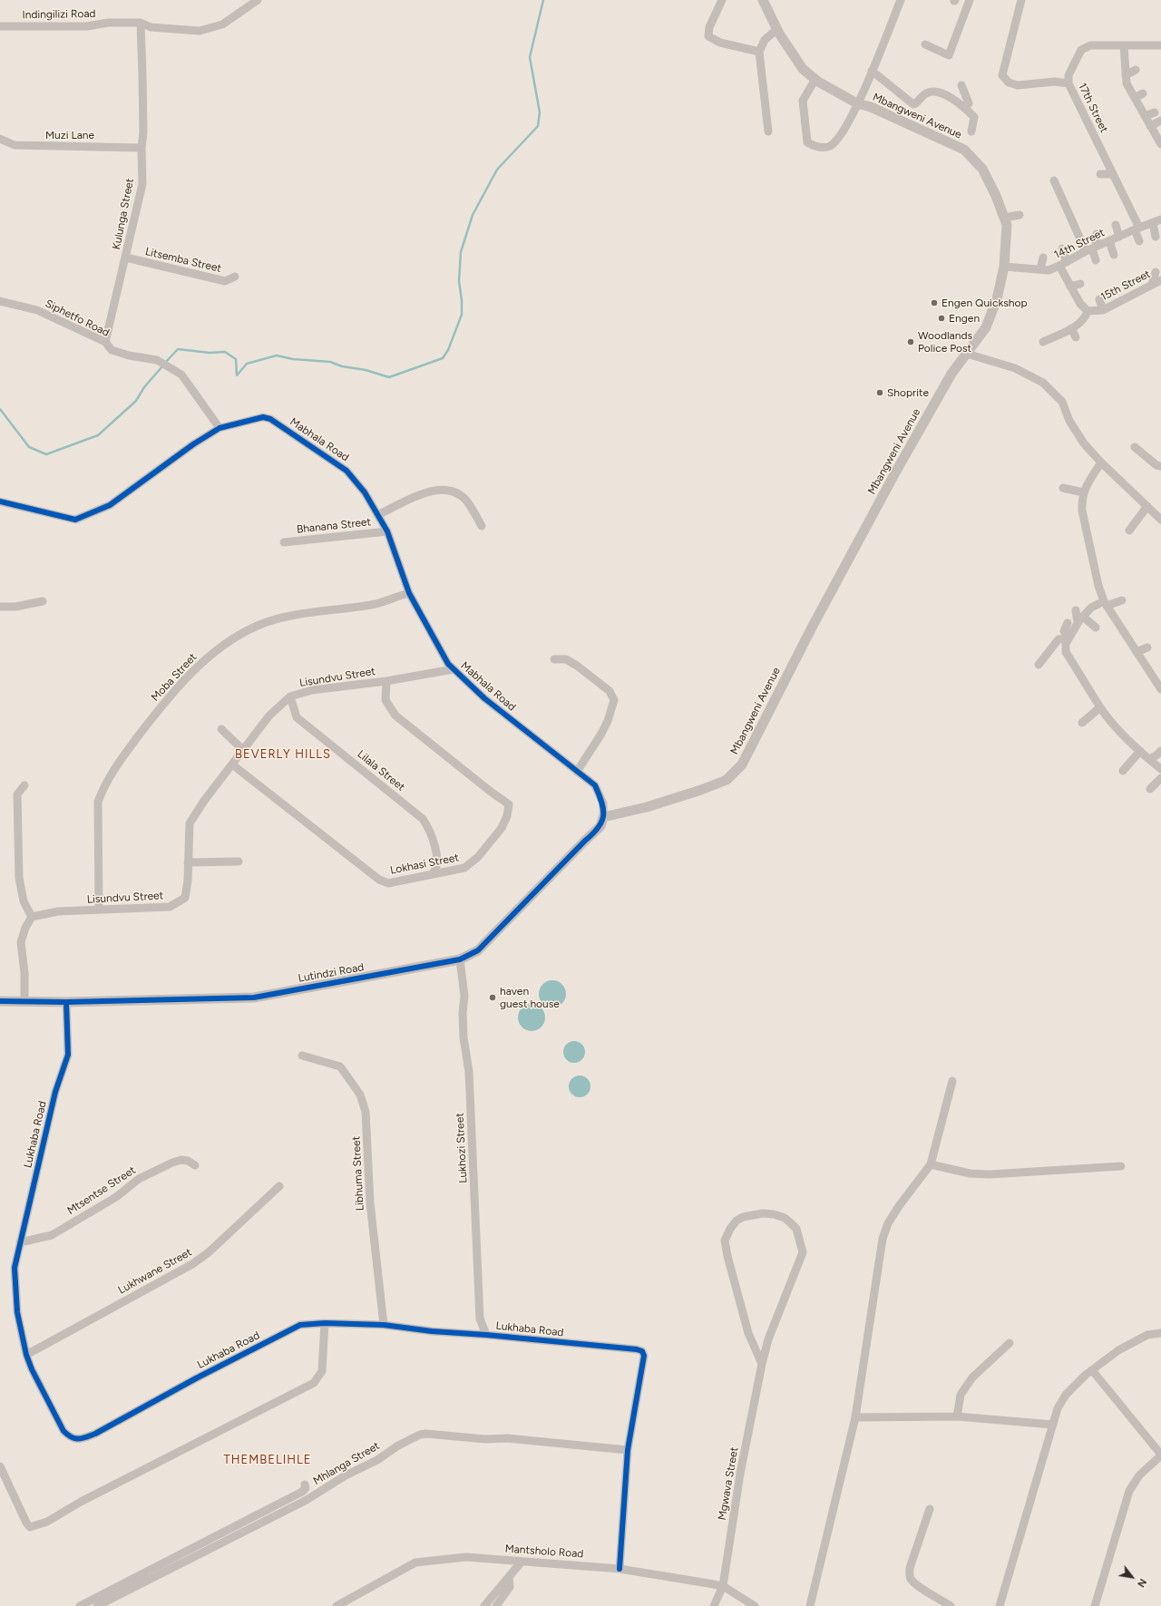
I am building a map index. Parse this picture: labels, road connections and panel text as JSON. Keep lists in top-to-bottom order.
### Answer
{
  "streets": {
    "street": [
      "Indingilizi Road",
      "17th Street",
      "Mbangweni Avenue",
      "Muzi Lane",
      "Kulunga Street",
      "14th Street",
      "Litsemba Street",
      "15th Street",
      "Siphetfo Road",
      "Mabhala Road",
      "Bhanana Street",
      "Moba Street",
      "Lisundvu Street",
      "Lilala Street",
      "Lokhasi Street",
      "Lutindzi Road",
      "Lukhaba Road",
      "Lukhozi Street",
      "Libhuma Street",
      "Mtsentse Street",
      "Lukhwane Street",
      "Mhlanga Street",
      "Mgwava Street",
      "Mantsholo Road"
    ]
  },
  "crossings": [
    ["Indingilizi Road", "Kulunga Street"],
    ["17th Street", "14th Street"],
    ["Mbangweni Avenue", "14th Street"],
    ["Mbangweni Avenue", "Mabhala Road"],
    ["Mbangweni Avenue", "Lutindzi Road"],
    ["Muzi Lane", "Kulunga Street"],
    ["Kulunga Street", "Litsemba Street"],
    ["Kulunga Street", "Siphetfo Road"],
    ["Siphetfo Road", "Mabhala Road"],
    ["Mabhala Road", "Bhanana Street"],
    ["Mabhala Road", "Moba Street"],
    ["Mabhala Road", "Lisundvu Street"],
    ["Mabhala Road", "Lutindzi Road"],
    ["Moba Street", "Lisundvu Street"],
    ["Lisundvu Street", "Lilala Street"],
    ["Lisundvu Street", "Lokhasi Street"],
    ["Lilala Street", "Lokhasi Street"],
    ["Lutindzi Road", "Lukhaba Road"],
    ["Lutindzi Road", "Lukhozi Street"],
    ["Lukhaba Road", "Lukhozi Street"],
    ["Lukhaba Road", "Libhuma Street"],
    ["Lukhaba Road", "Mtsentse Street"],
    ["Lukhaba Road", "Lukhwane Street"],
    ["Lukhaba Road", "Mhlanga Street"],
    ["Lukhaba Road", "Mantsholo Road"],
    ["Mgwava Street", "Mantsholo Road"]
  ],
  "districts": ["BEVERLY HILLS", "THEMBELIHLE"],
  "places": [
    "Engen Quickshop",
    "Engen",
    "Woodlands Police Post",
    "Shoprite",
    "haven guest house"
  ],
  "north": "bottom right"
}
